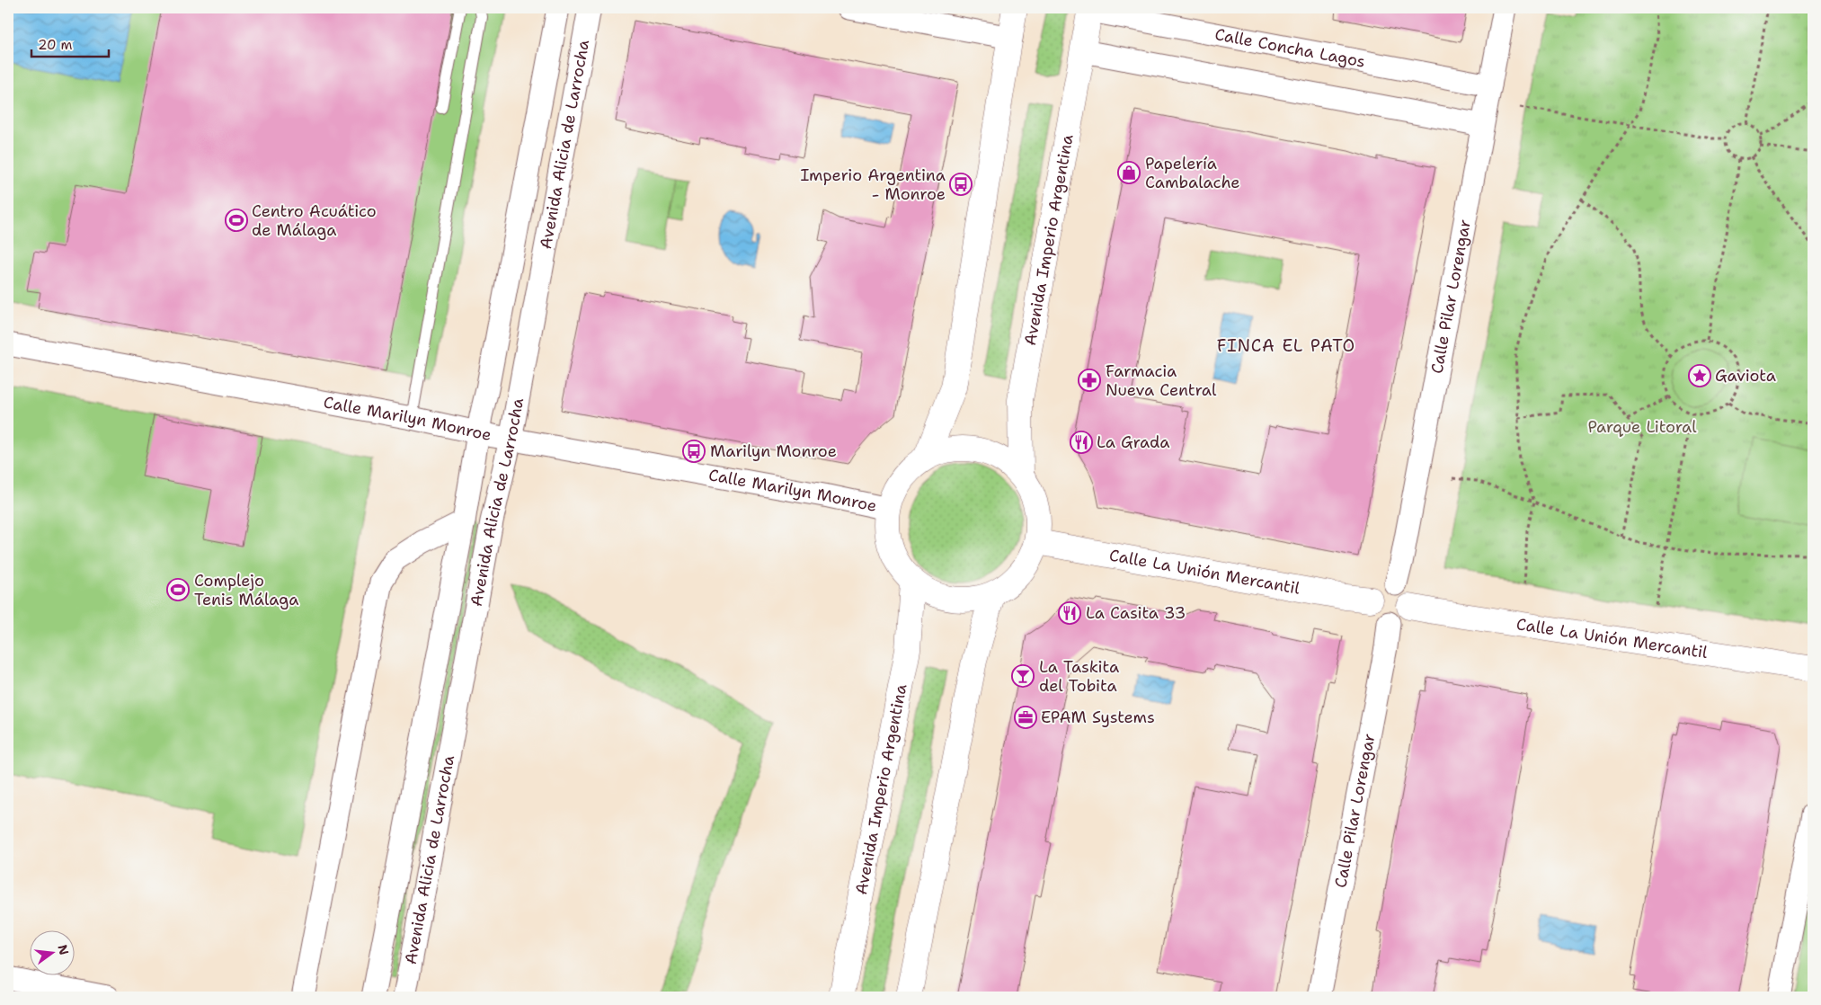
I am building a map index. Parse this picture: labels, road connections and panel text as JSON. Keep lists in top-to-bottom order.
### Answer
{
  "streets": {
    "street": [
      "Calle Concha Lagos",
      "Avenida Alicia de Larrocha",
      "Avenida Imperio Argentina",
      "Calle Pilar Lorengar",
      "Calle Marilyn Monroe",
      "Calle La Unión Mercantil"
    ]
  },
  "crossings": [
    ["Calle Concha Lagos", "Avenida Imperio Argentina"],
    ["Calle Concha Lagos", "Calle Pilar Lorengar"],
    ["Avenida Alicia de Larrocha", "Calle Marilyn Monroe"],
    ["Avenida Imperio Argentina", "Calle Marilyn Monroe"],
    ["Avenida Imperio Argentina", "Calle La Unión Mercantil"],
    ["Calle Pilar Lorengar", "Calle La Unión Mercantil"],
    ["Calle Marilyn Monroe", "Calle La Unión Mercantil"]
  ],
  "districts": ["FINCA EL PATO"],
  "parks": ["Parque Litoral"],
  "places": {
    "shop": ["Papelería Cambalache"],
    "bus stop": ["Imperio Argentina - Monroe", "Marilyn Monroe"],
    "sports": ["Centro Acuático de Málaga", "Complejo Tenis Málaga"],
    "place": ["Gaviota"],
    "pharmacy": ["Farmacia Nueva Central"],
    "restaurant": ["La Grada", "La Casita 33"],
    "bar": ["La Taskita del Tobita"],
    "office": ["EPAM Systems"]
  },
  "scale_bar": "20 m",
  "north": "right"
}
